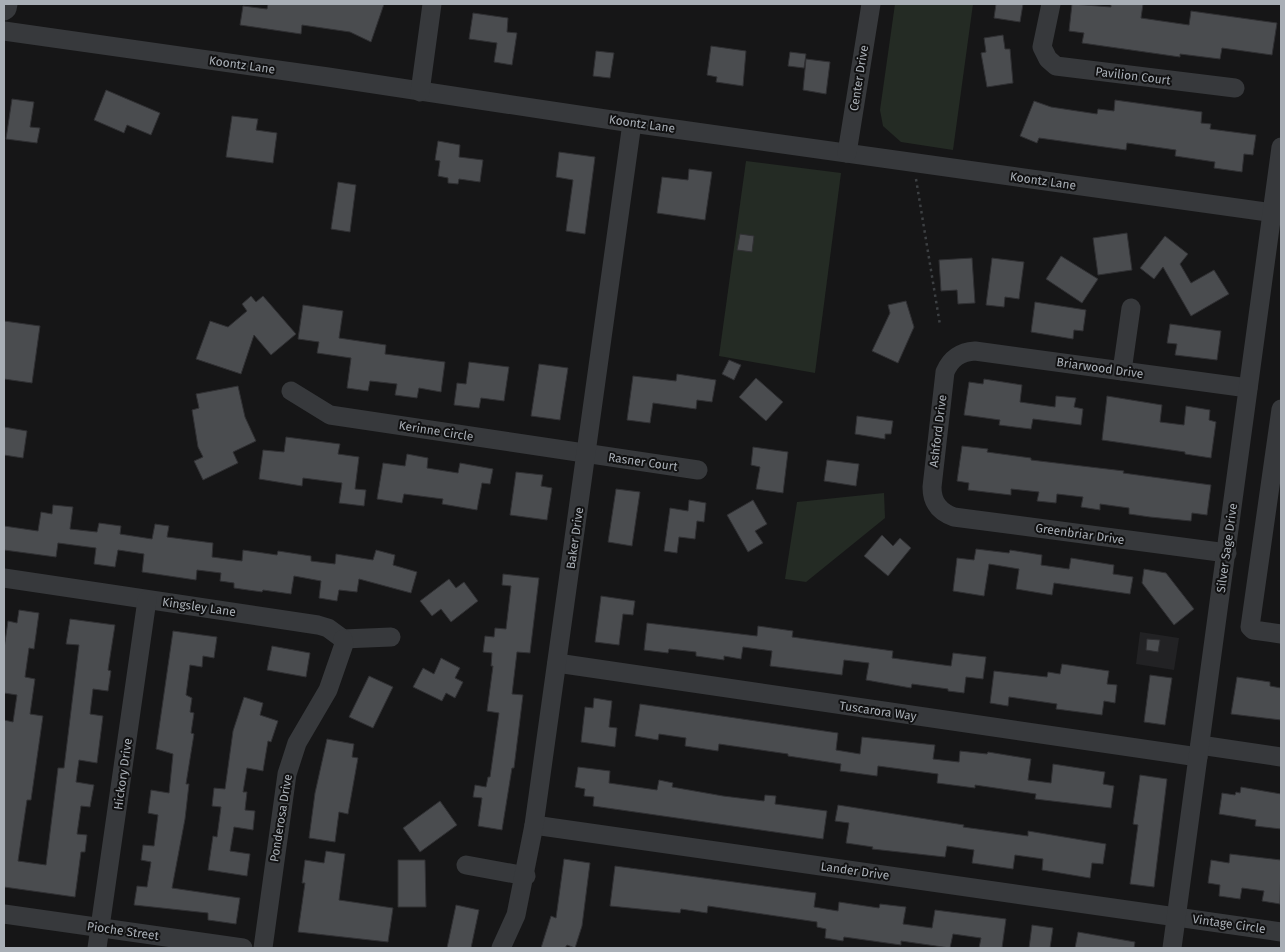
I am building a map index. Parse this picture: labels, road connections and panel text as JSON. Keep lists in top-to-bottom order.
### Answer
{
  "streets": {
    "street": [
      "Koontz Lane",
      "Pavilion Court",
      "Center Drive",
      "Briarwood Drive",
      "Kerinne Circle",
      "Ashford Drive",
      "Rasner Court",
      "Greenbriar Drive",
      "Baker Drive",
      "Silver Sage Drive",
      "Kingsley Lane",
      "Tuscarora Way",
      "Hickory Drive",
      "Ponderosa Drive",
      "Lander Drive",
      "Vintage Circle",
      "Pioche Street"
    ]
  },
  "crossings": [
    ["Koontz Lane", "Center Drive"],
    ["Koontz Lane", "Baker Drive"],
    ["Koontz Lane", "Silver Sage Drive"],
    ["Briarwood Drive", "Ashford Drive"],
    ["Briarwood Drive", "Silver Sage Drive"],
    ["Kerinne Circle", "Rasner Court"],
    ["Kerinne Circle", "Baker Drive"],
    ["Ashford Drive", "Greenbriar Drive"],
    ["Rasner Court", "Baker Drive"],
    ["Greenbriar Drive", "Silver Sage Drive"],
    ["Baker Drive", "Tuscarora Way"],
    ["Baker Drive", "Lander Drive"],
    ["Silver Sage Drive", "Tuscarora Way"],
    ["Silver Sage Drive", "Lander Drive"],
    ["Silver Sage Drive", "Vintage Circle"],
    ["Kingsley Lane", "Hickory Drive"],
    ["Kingsley Lane", "Ponderosa Drive"],
    ["Hickory Drive", "Pioche Street"],
    ["Lander Drive", "Vintage Circle"]
  ]
}
